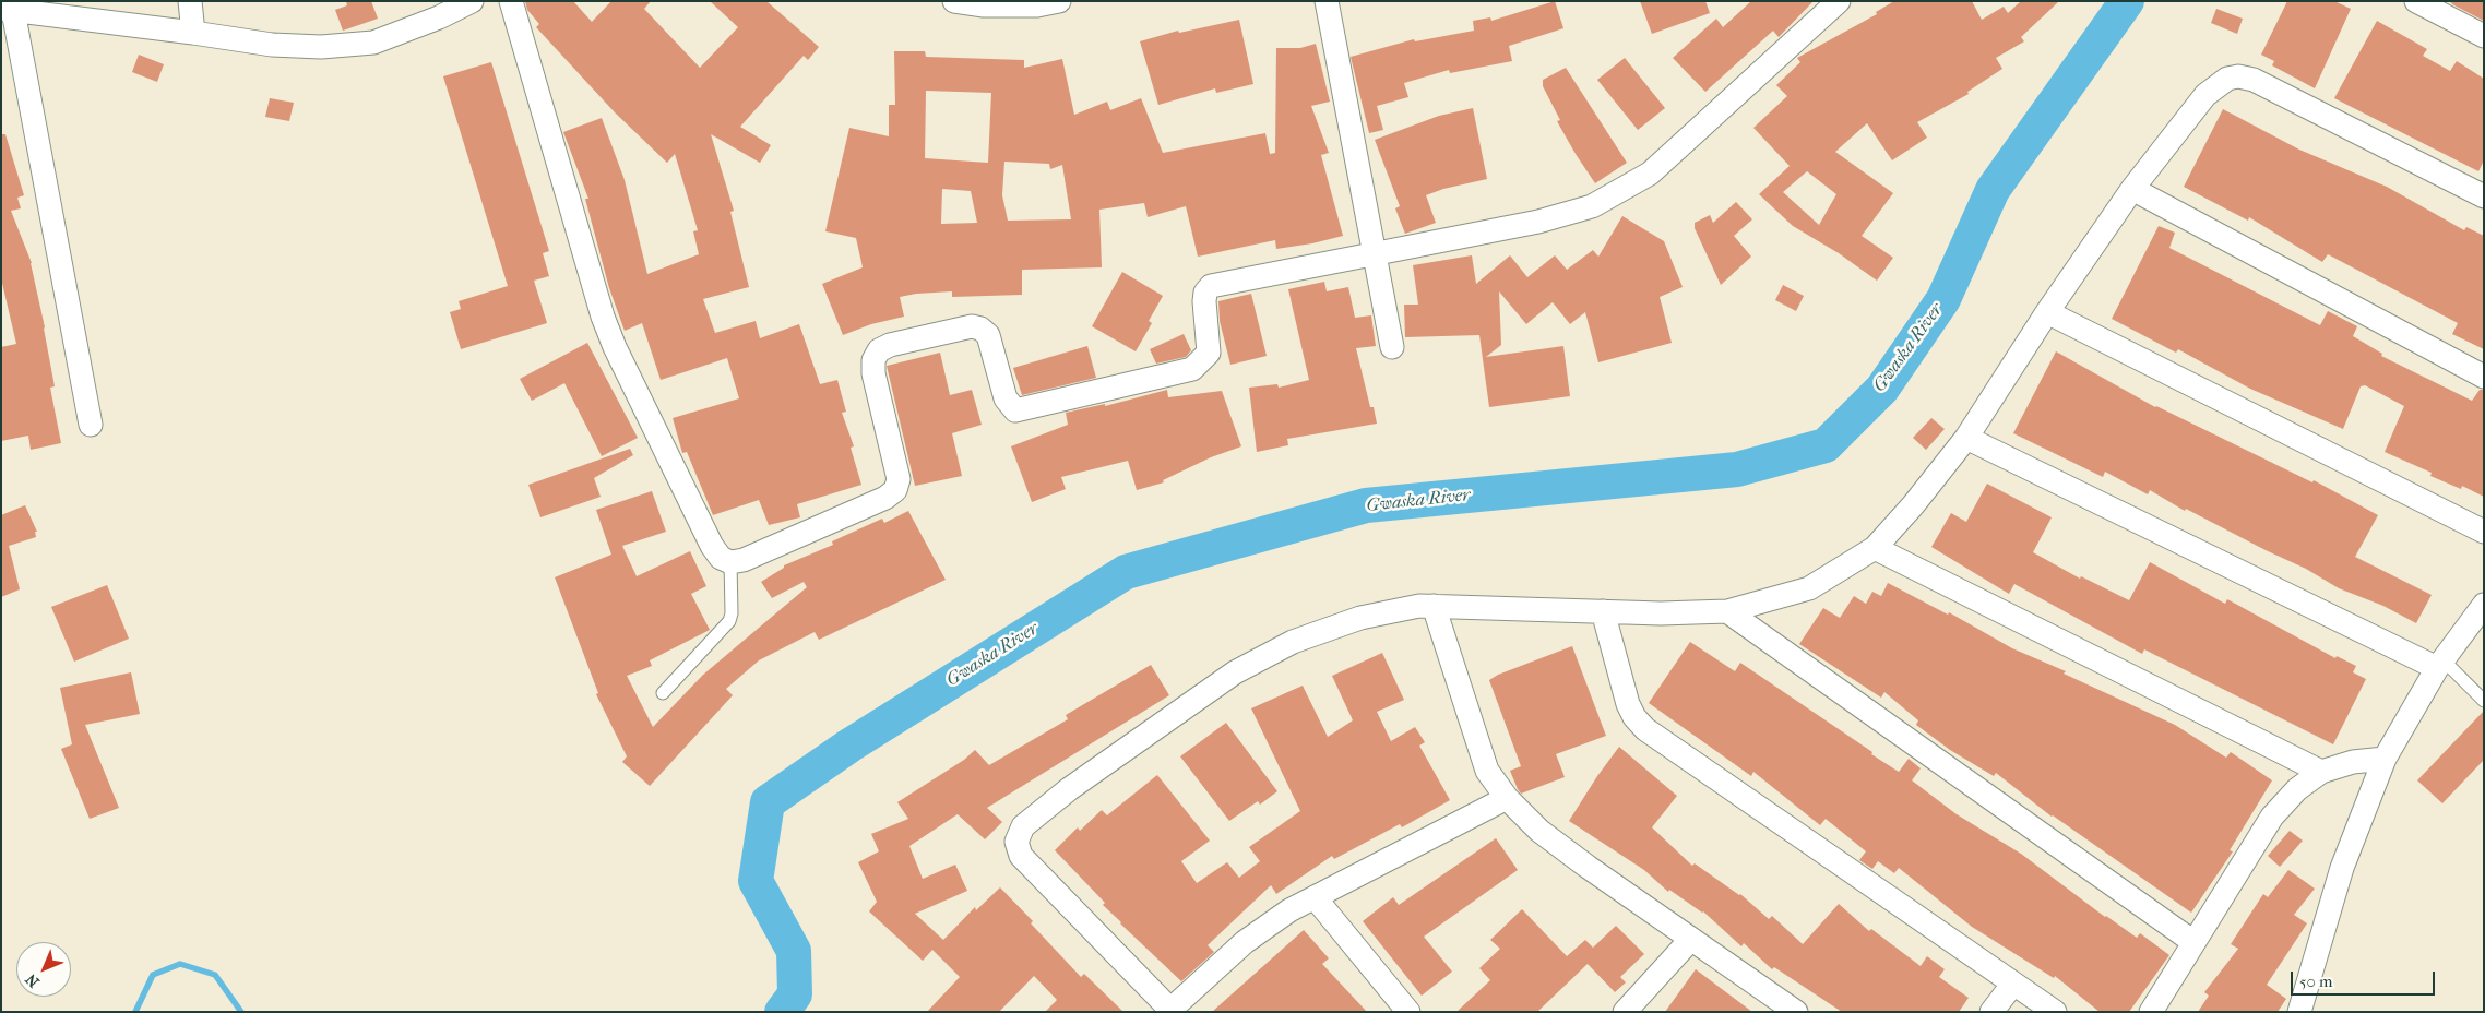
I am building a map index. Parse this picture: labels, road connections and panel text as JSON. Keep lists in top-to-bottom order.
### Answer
{
  "water": ["Gwaska River"],
  "scale_bar": "50 m",
  "north": "bottom left"
}
